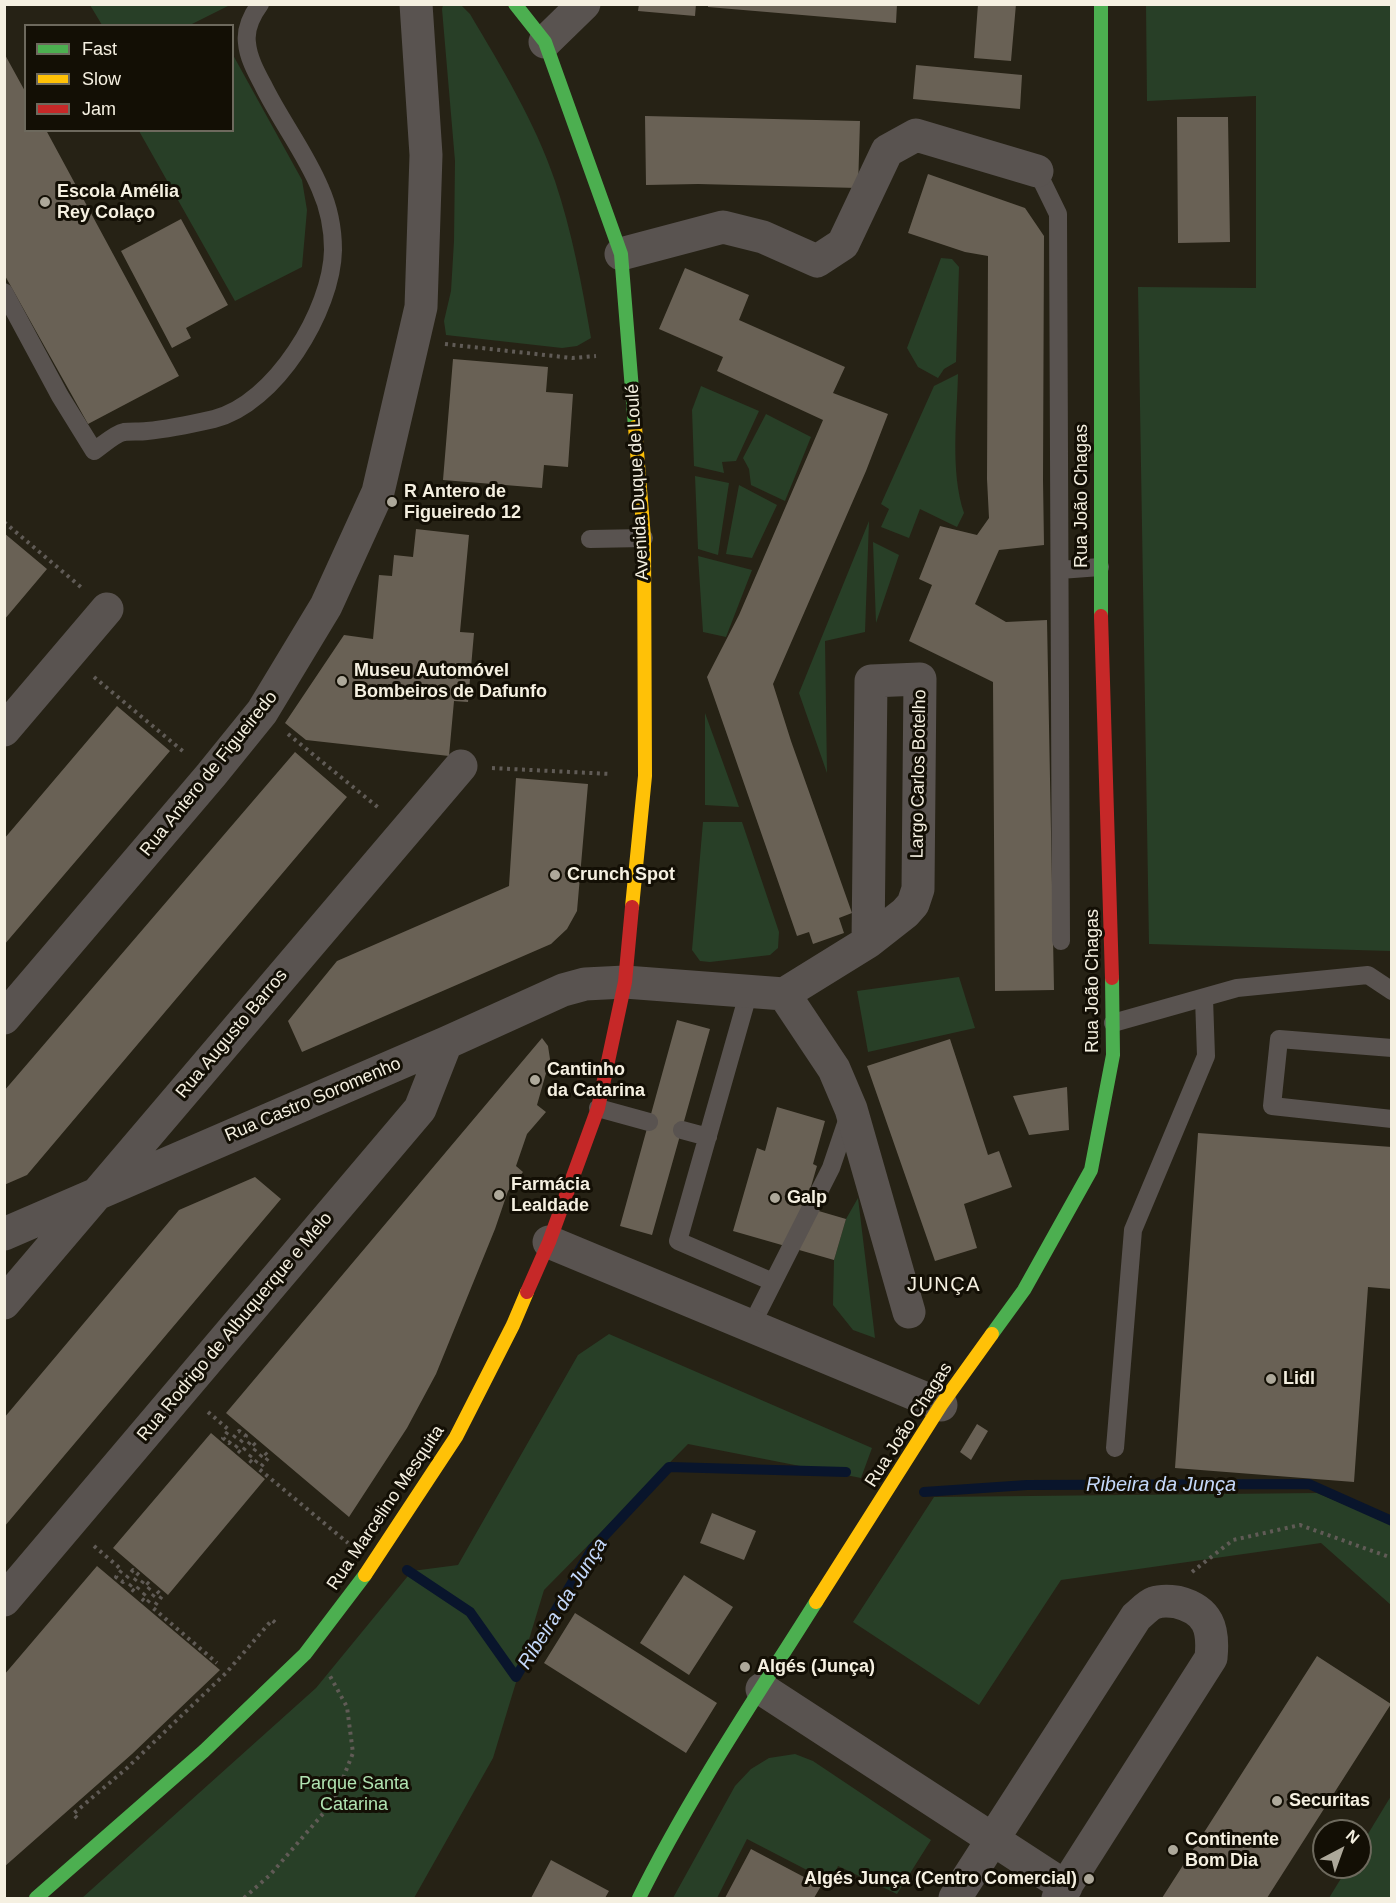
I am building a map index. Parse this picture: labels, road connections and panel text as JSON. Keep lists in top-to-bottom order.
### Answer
{
  "streets": {
    "street": [
      "Avenida Duque de Loulé",
      "Rua João Chagas",
      "Rua Antero de Figueiredo",
      "Largo Carlos Botelho",
      "Rua Augusto Barros",
      "Rua Castro Soromenho",
      "Rua Rodrigo de Albuquerque e Melo",
      "Rua Marcelino Mesquita"
    ]
  },
  "crossings": [
    ["Avenida Duque de Loulé", "Rua Castro Soromenho"],
    ["Avenida Duque de Loulé", "Rua Marcelino Mesquita"],
    ["Rua Augusto Barros", "Rua Castro Soromenho"],
    ["Rua Castro Soromenho", "Rua Rodrigo de Albuquerque e Melo"]
  ],
  "districts": ["JUNÇA"],
  "water": ["Ribeira da Junça"],
  "parks": ["Parque Santa Catarina"],
  "places": [
    "Escola Amélia Rey Colaço",
    "R Antero de Figueiredo 12",
    "Museu Automóvel Bombeiros de Dafunfo",
    "Crunch Spot",
    "Cantinho da Catarina",
    "Farmácia Lealdade",
    "Galp",
    "Lidl",
    "Algés (Junça)",
    "Securitas",
    "Continente Bom Dia",
    "Algés Junça (Centro Comercial)"
  ],
  "legend": ["Fast", "Slow", "Jam"],
  "north": "top right"
}
